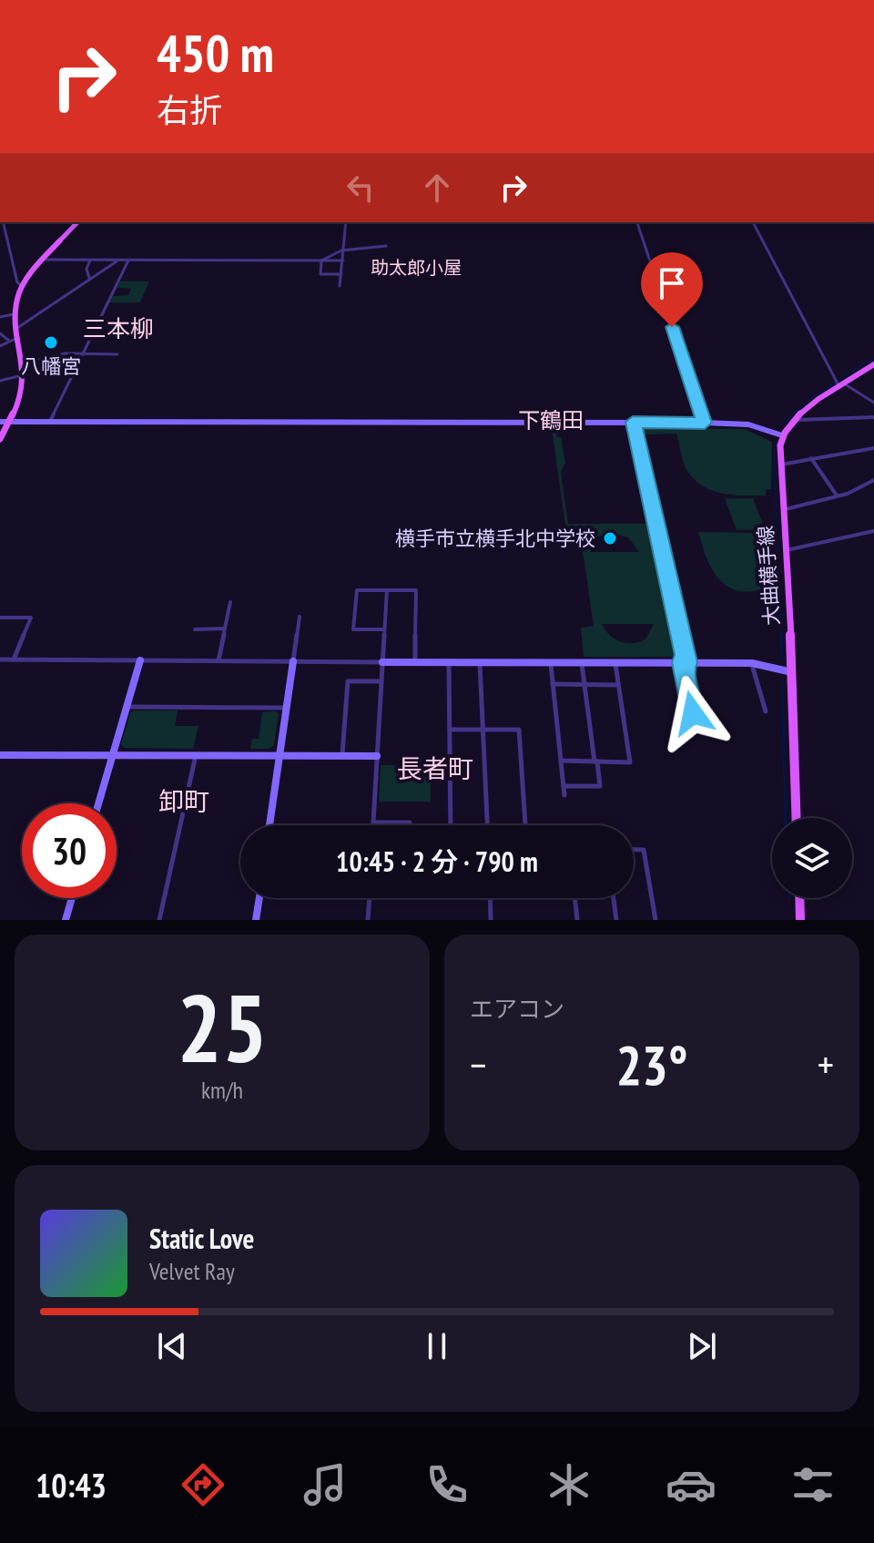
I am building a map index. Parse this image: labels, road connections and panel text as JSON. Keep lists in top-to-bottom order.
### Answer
{
  "streets": {
    "main road": ["大曲横手線"]
  },
  "districts": [
    "助太郎小屋",
    "三本柳",
    "下鶴田",
    "長者町",
    "卸町"
  ],
  "places": ["八幡宮", "横手市立横手北中学校"],
  "page": {
    "turn": ["450 m", "右折"],
    "limit": "30",
    "trip": "10:45 · 2 分 · 790 m",
    "tile": [
      ["25", "km/h"],
      "エアコン"
    ],
    "heat": ["−", "23°", "+"],
    "song": ["Static Love", "Velvet Ray"],
    "tabs": "10:43"
  }
}
